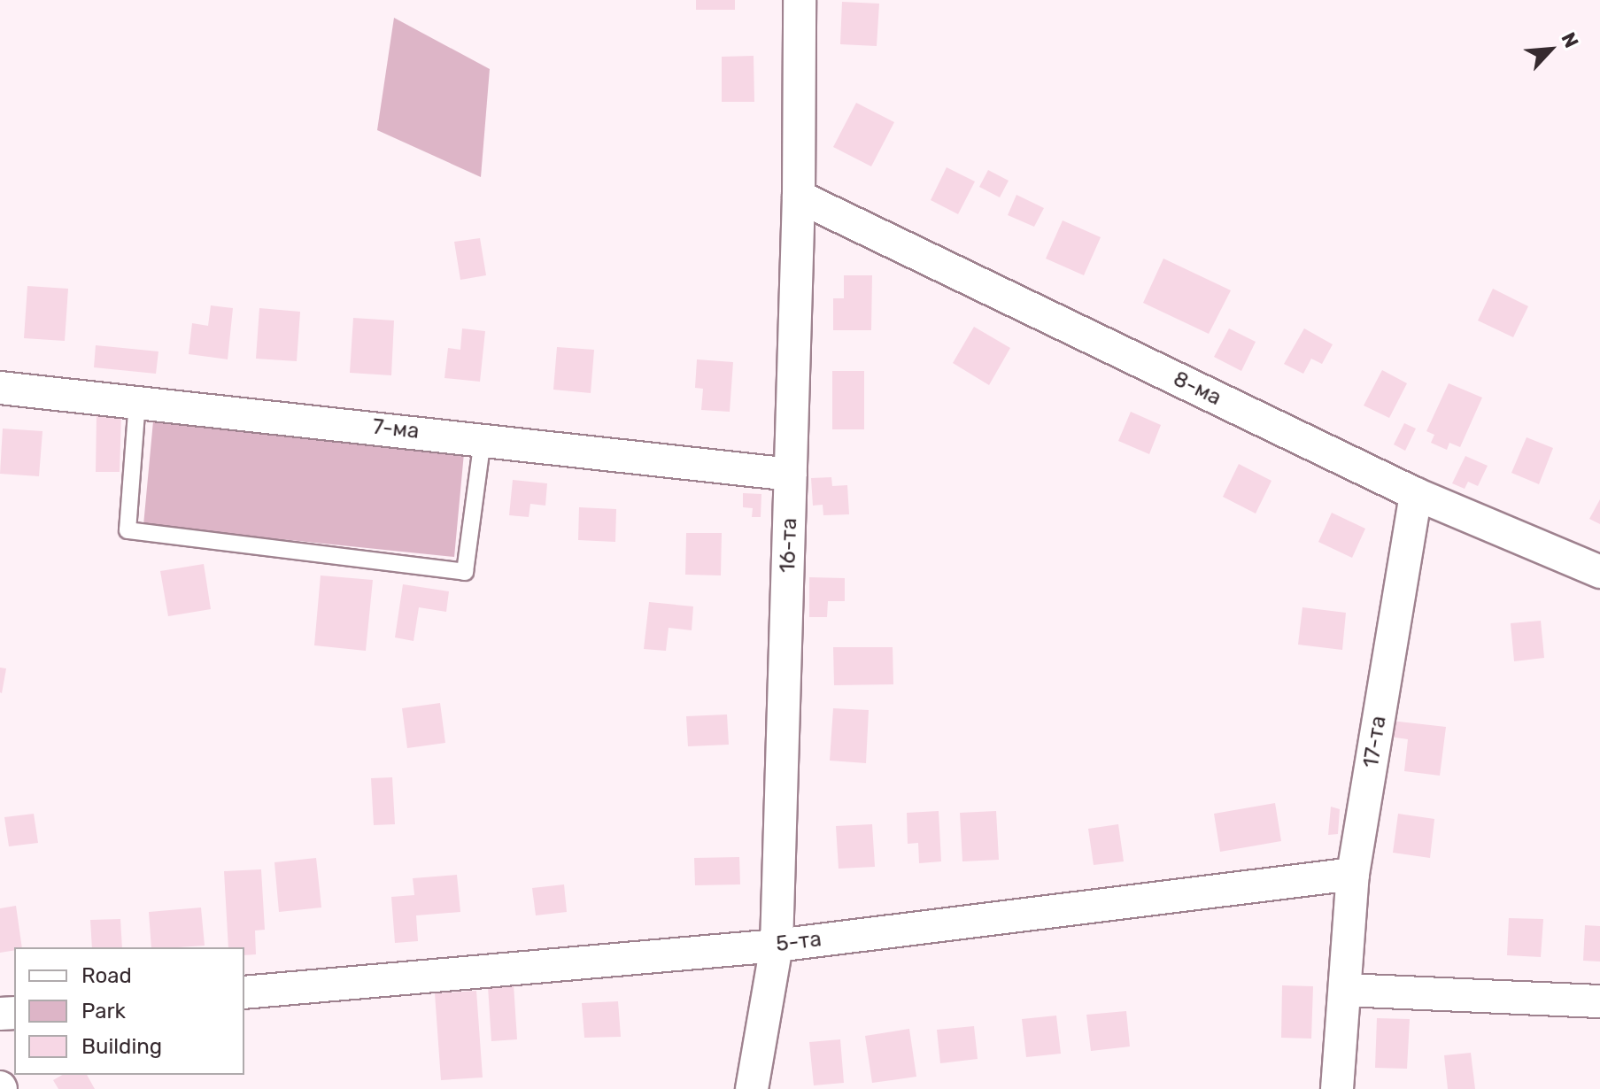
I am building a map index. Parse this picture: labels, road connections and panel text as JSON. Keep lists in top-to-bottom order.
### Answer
{
  "streets": {
    "street": [
      "8-ма",
      "7-ма",
      "16-та",
      "17-та",
      "5-та"
    ]
  },
  "crossings": [
    ["8-ма", "16-та"],
    ["8-ма", "17-та"],
    ["7-ма", "16-та"],
    ["16-та", "5-та"],
    ["17-та", "5-та"]
  ],
  "legend": ["Road", "Park", "Building"],
  "north": "top right"
}
